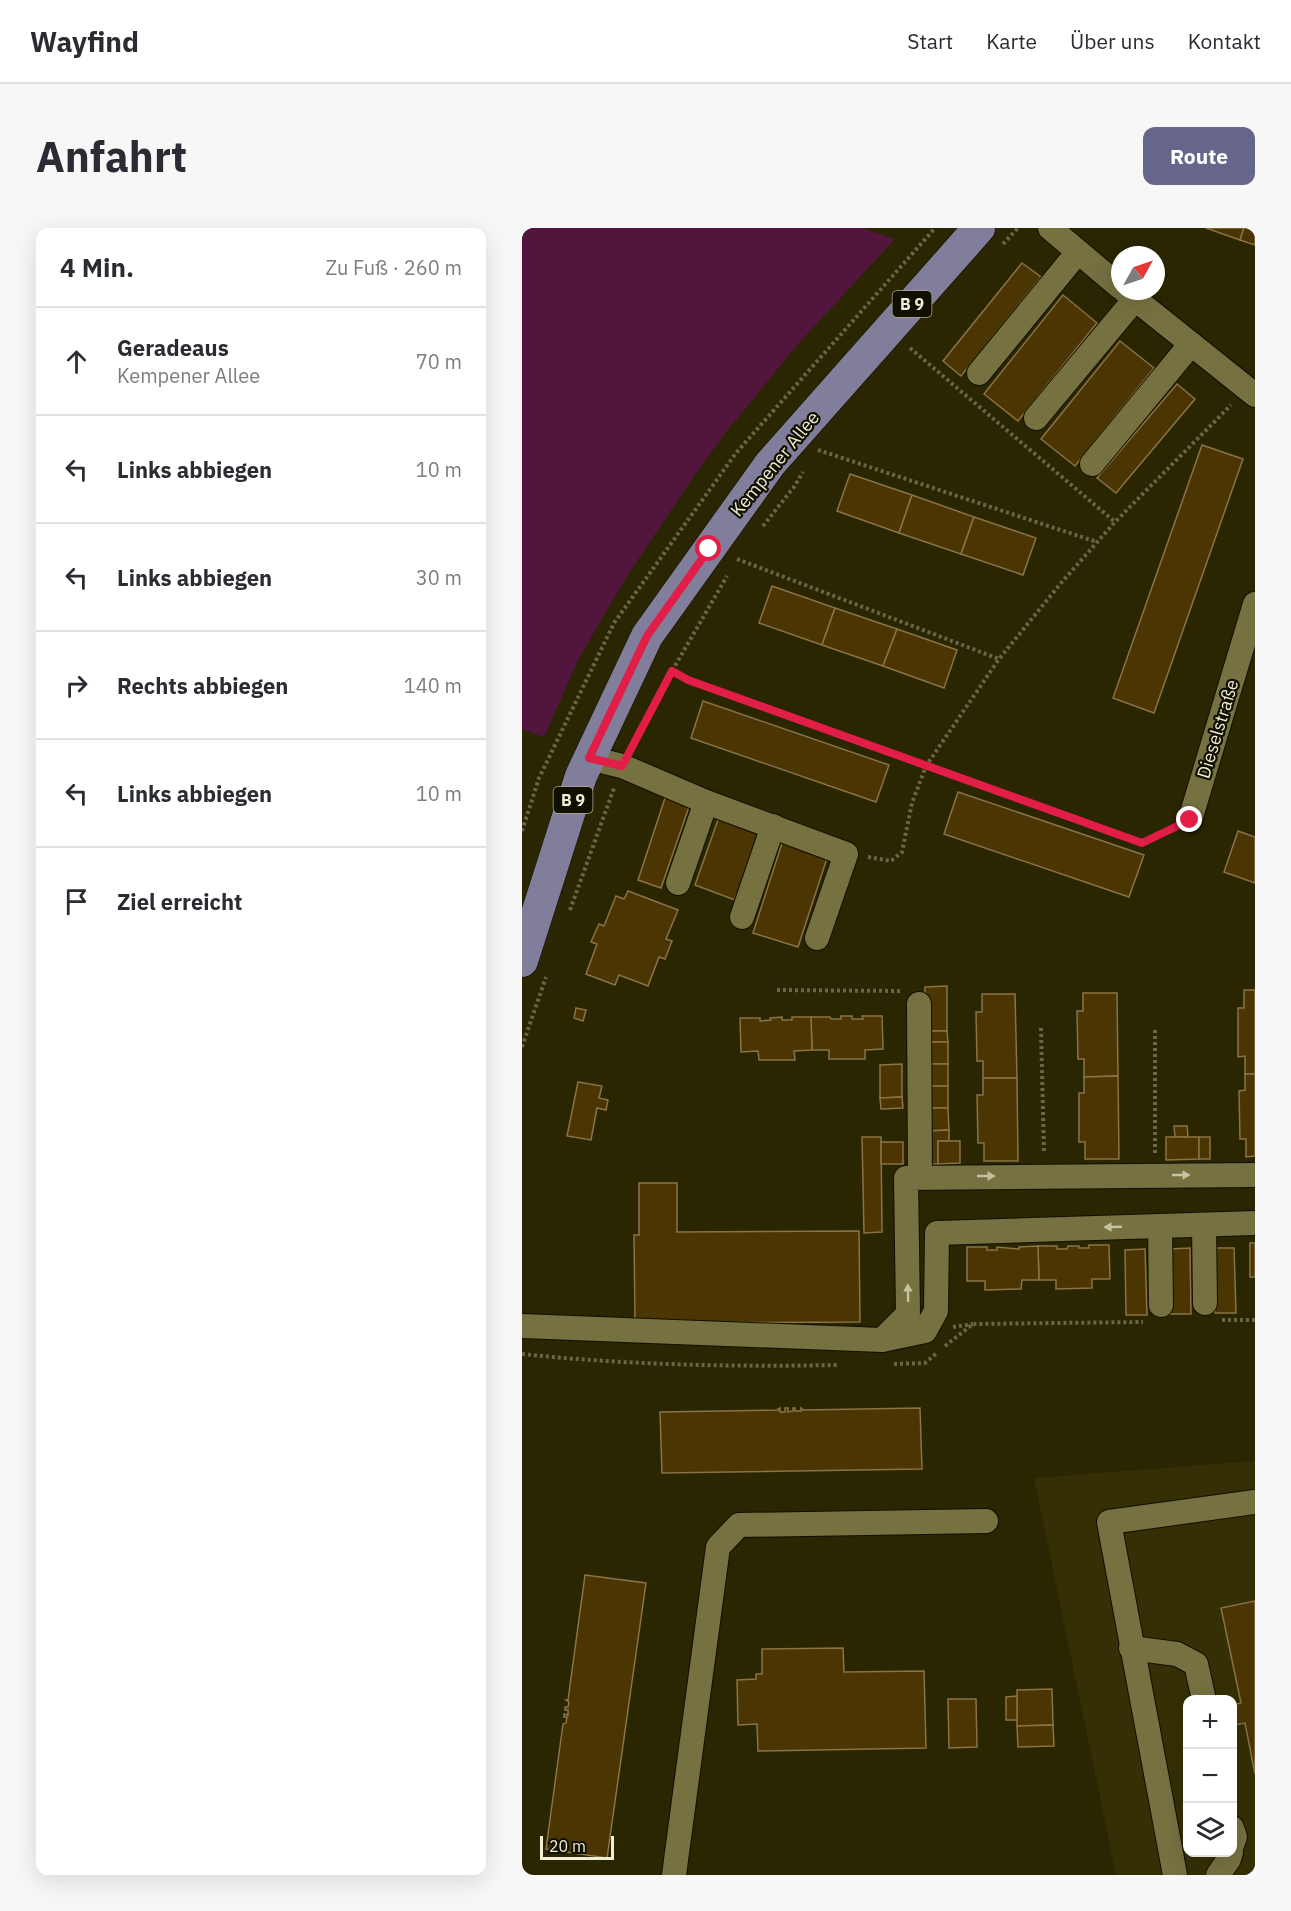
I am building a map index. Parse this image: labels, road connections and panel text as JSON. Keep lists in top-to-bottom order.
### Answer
{
  "streets": {
    "main road": ["B 9", "Kempener Allee"],
    "street": ["Dieselstraße"]
  },
  "scale_bar": "20 m",
  "north": "top right",
  "page": {
    "header": "Wayfind",
    "nav": [
      "Start",
      "Karte",
      "Über uns",
      "Kontakt"
    ],
    "buttons": "Route",
    "title": "Anfahrt",
    "heading": ["4 Min.", "Zu Fuß · 260 m"],
    "list": [
      ["Geradeaus", "Kempener Allee", "70 m"],
      ["Links abbiegen", "10 m"],
      ["Links abbiegen", "30 m"],
      ["Rechts abbiegen", "140 m"],
      ["Links abbiegen", "10 m"],
      "Ziel erreicht"
    ],
    "map_buttons": ["+", "−"],
    "scale": "20 m"
  }
}
